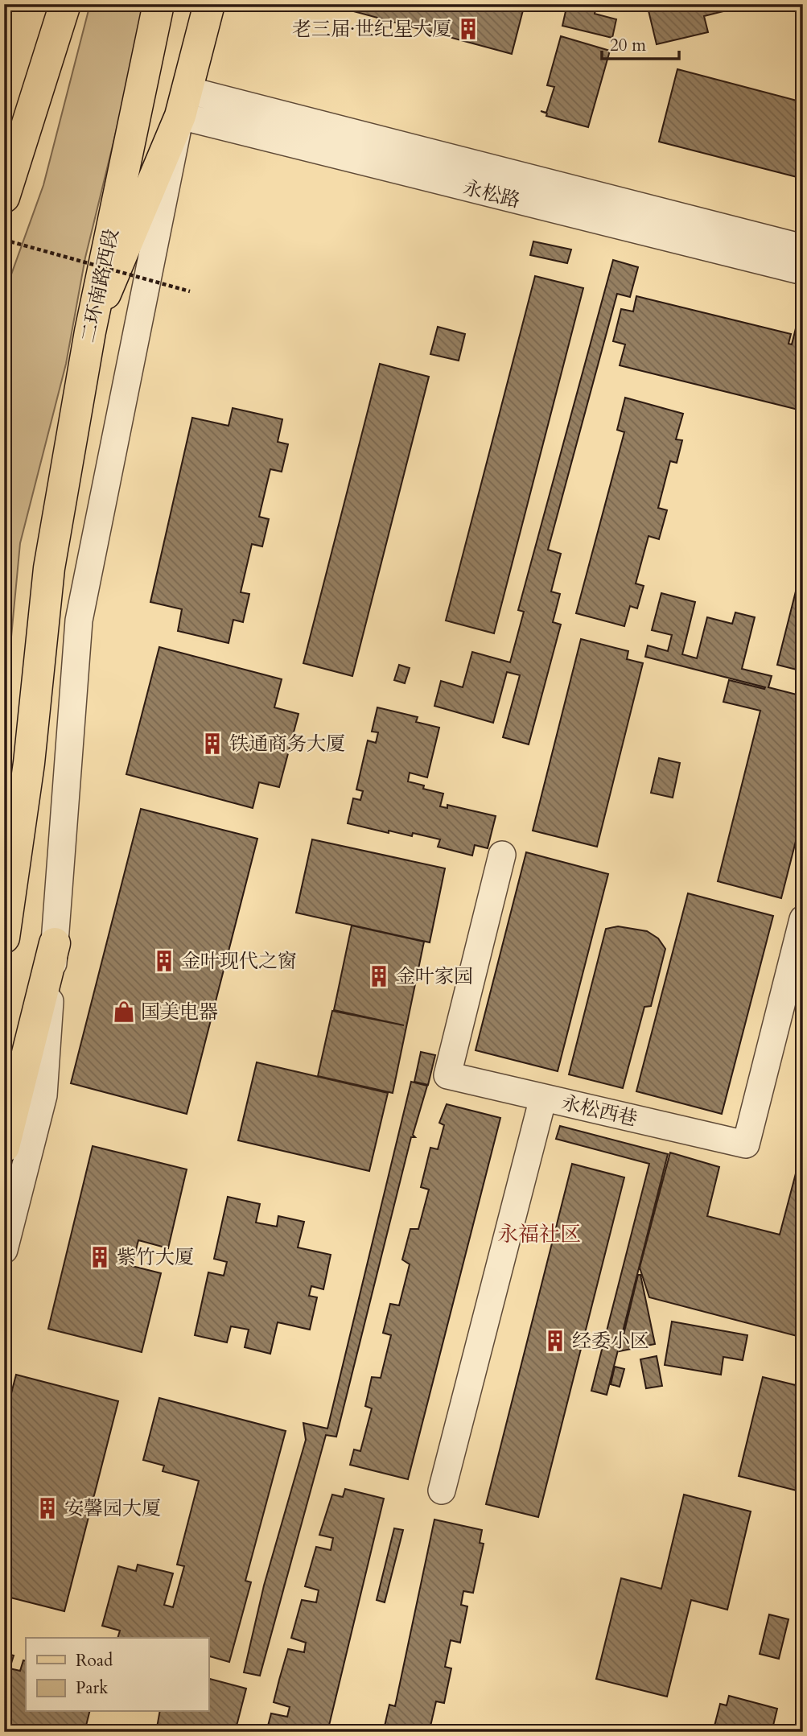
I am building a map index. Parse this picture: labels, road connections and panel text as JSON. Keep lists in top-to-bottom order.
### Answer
{
  "streets": {
    "main road": ["二环南路西段"],
    "street": ["永松路", "永松西巷"]
  },
  "districts": ["永福社区"],
  "places": {
    "building": [
      "老三届·世纪星大厦",
      "铁通商务大厦",
      "金叶现代之窗",
      "金叶家园",
      "紫竹大厦",
      "经委小区",
      "安馨园大厦"
    ],
    "shop": ["国美电器"]
  },
  "legend": ["Road", "Park"],
  "scale_bar": "20 m"
}
